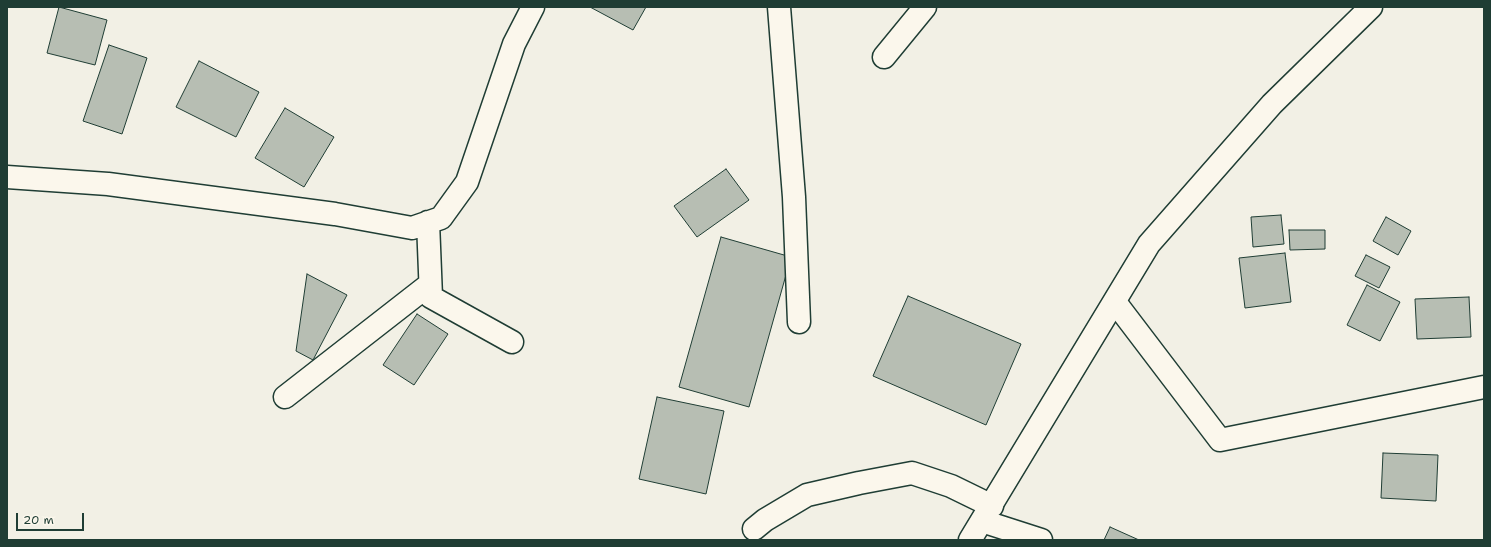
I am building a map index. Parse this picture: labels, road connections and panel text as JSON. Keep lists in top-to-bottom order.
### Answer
{
  "scale_bar": "20 m"
}
